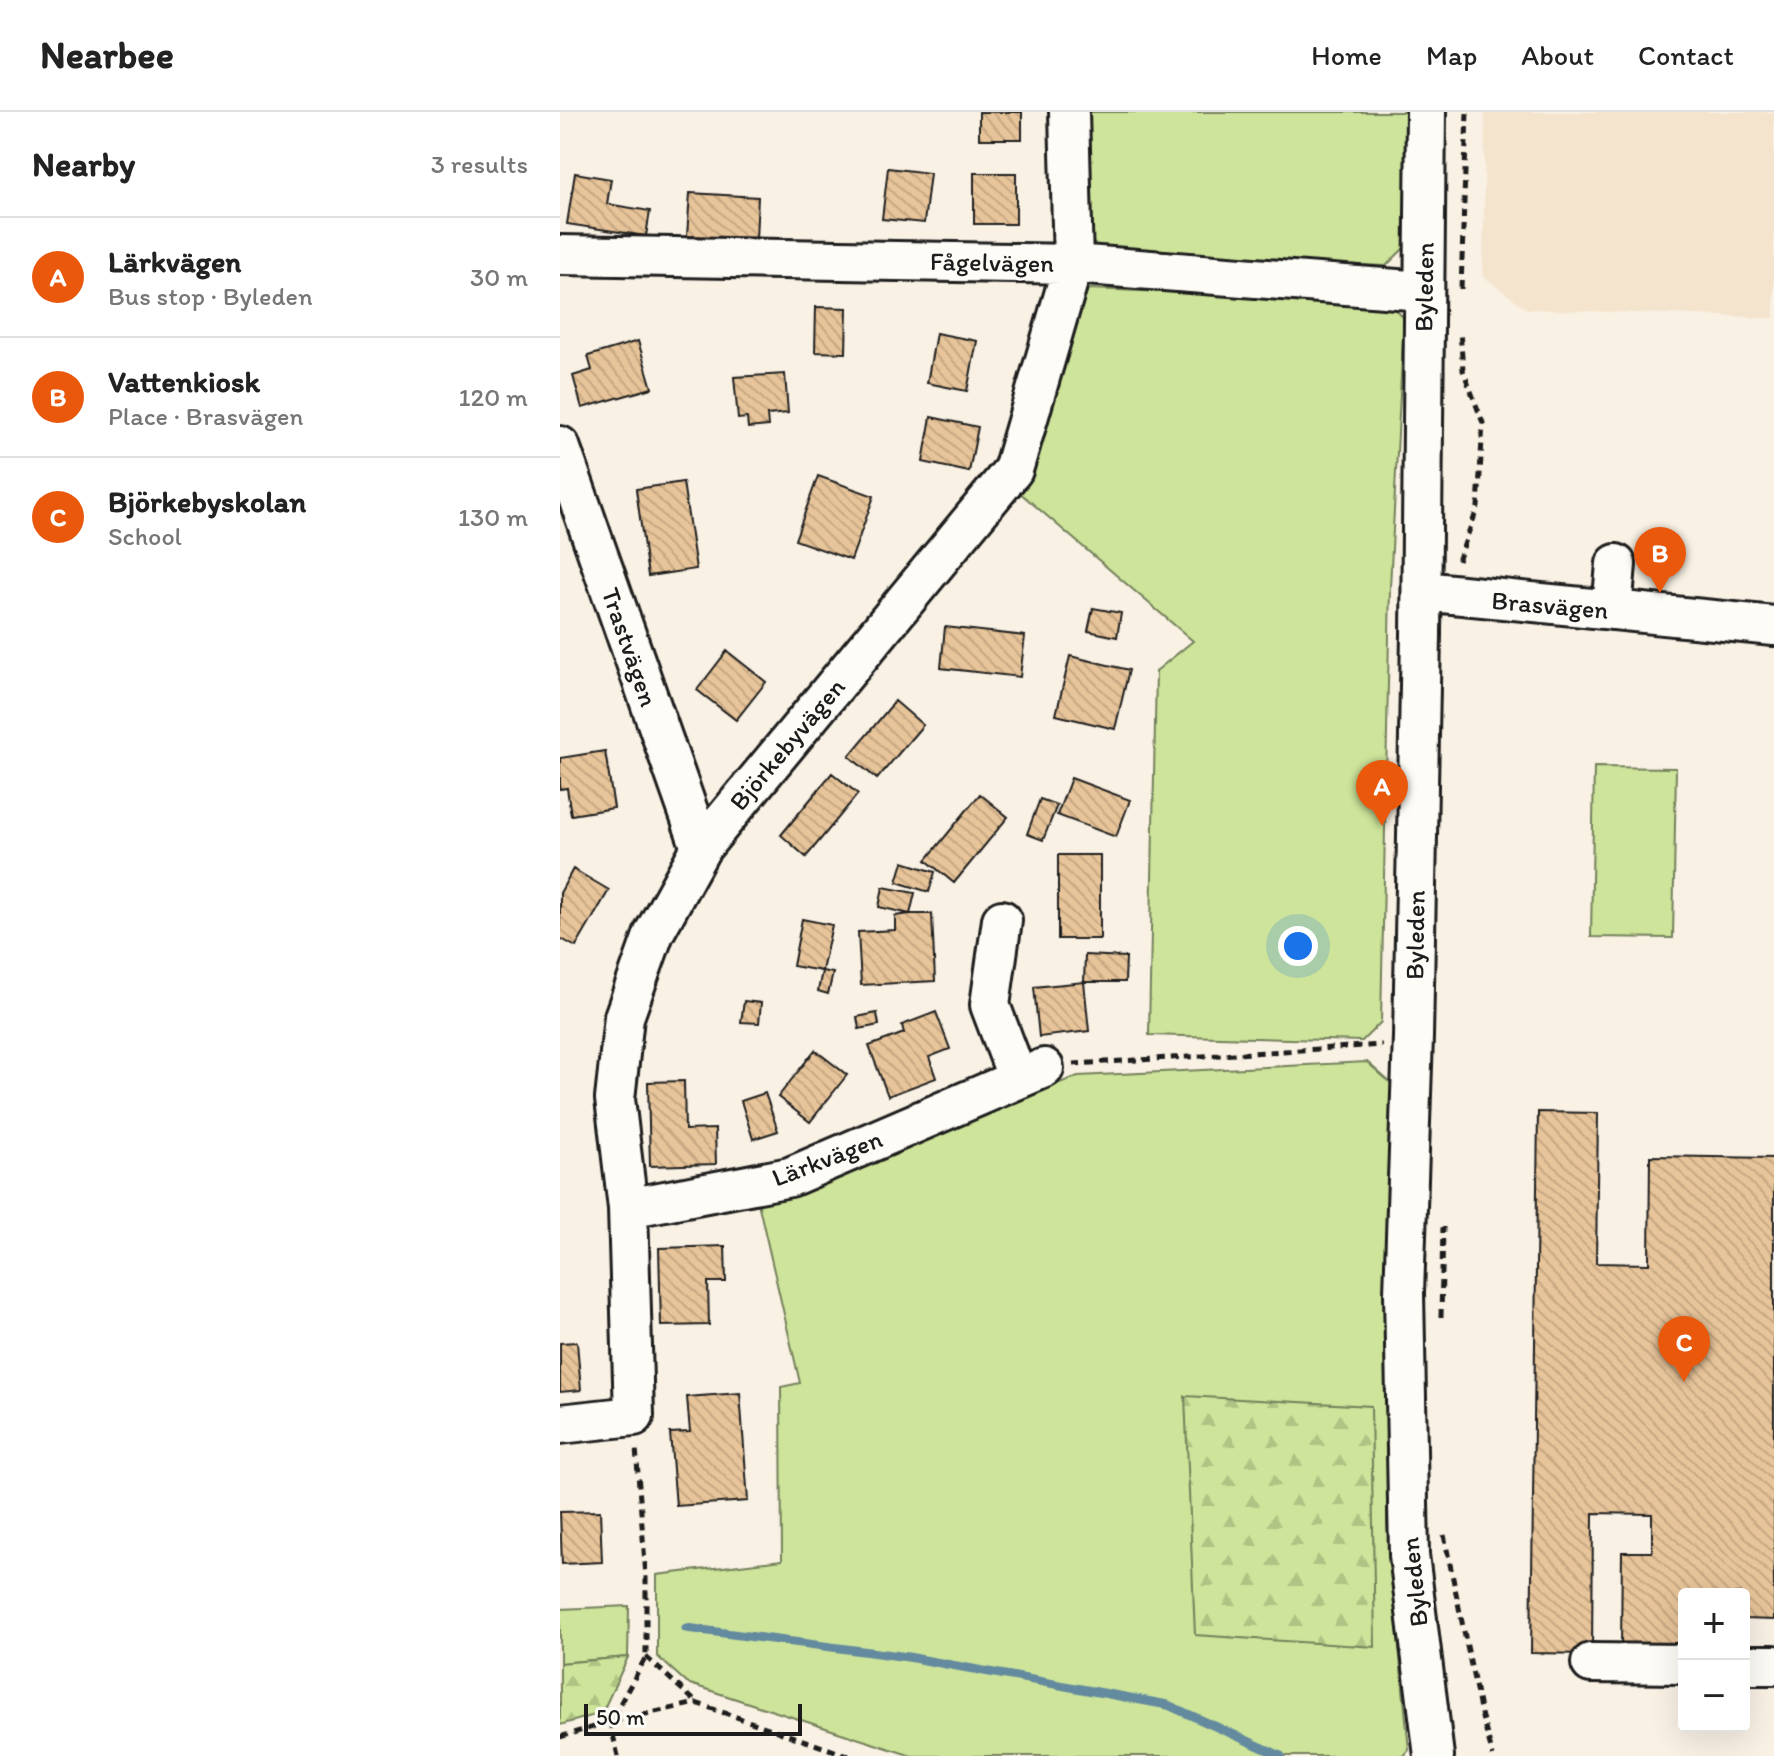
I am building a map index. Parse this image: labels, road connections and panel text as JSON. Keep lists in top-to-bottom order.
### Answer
{
  "streets": {
    "street": [
      "Fågelvägen",
      "Byleden",
      "Brasvägen",
      "Trastvägen",
      "Björkebyvägen",
      "Lärkvägen"
    ]
  },
  "crossings": [
    ["Fågelvägen", "Byleden"],
    ["Fågelvägen", "Björkebyvägen"],
    ["Byleden", "Brasvägen"],
    ["Trastvägen", "Björkebyvägen"],
    ["Björkebyvägen", "Lärkvägen"]
  ],
  "scale_bar": "50 m",
  "page": {
    "header": "Nearbee",
    "nav": [
      "Home",
      "Map",
      "About",
      "Contact"
    ],
    "heading": ["Nearby", "3 results"],
    "list": [
      {
        "mark": "A",
        "name": "Lärkvägen",
        "note": "Bus stop · Byleden",
        "value": "30 m"
      },
      {
        "mark": "B",
        "name": "Vattenkiosk",
        "note": "Place · Brasvägen",
        "value": "120 m"
      },
      {
        "mark": "C",
        "name": "Björkebyskolan",
        "note": "School",
        "value": "130 m"
      }
    ],
    "pins": ["B", "A", "C"],
    "map_buttons": ["+", "−"],
    "scale": "50 m"
  }
}
